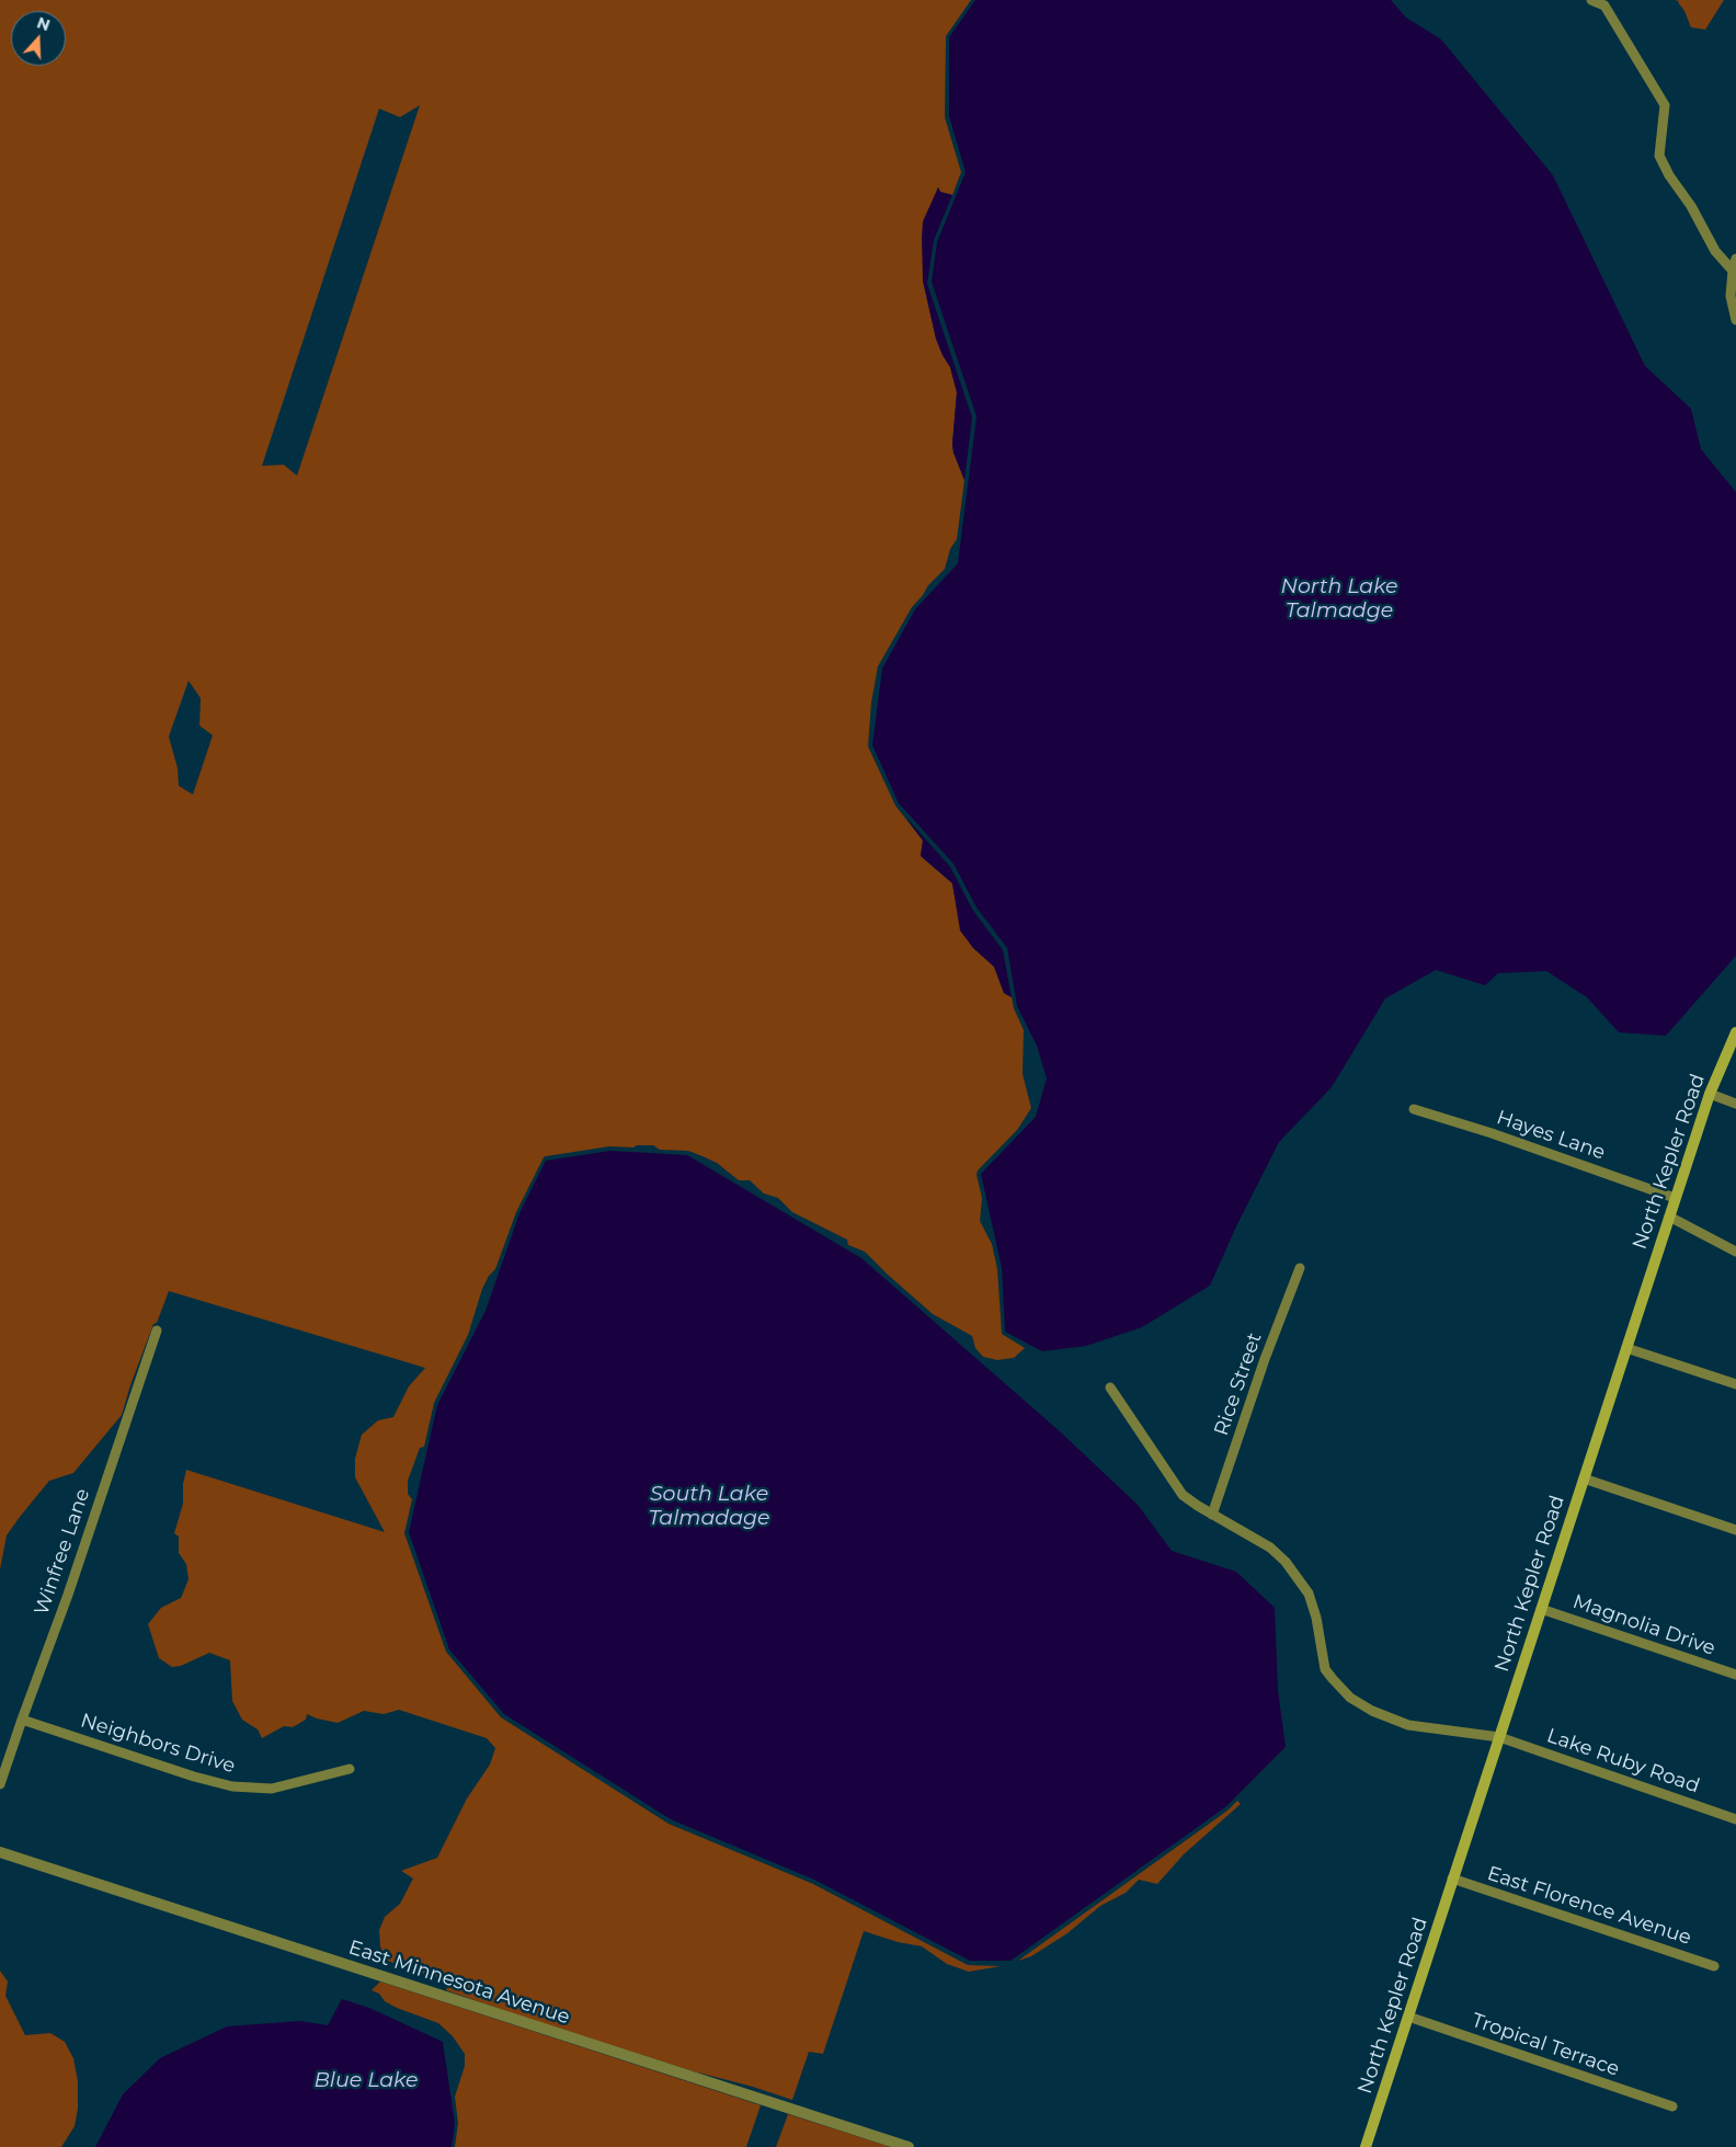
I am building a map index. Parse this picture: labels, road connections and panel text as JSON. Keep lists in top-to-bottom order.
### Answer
{
  "streets": {
    "main road": ["North Kepler Road"],
    "street": [
      "Hayes Lane",
      "Rice Street",
      "Winfree Lane",
      "Magnolia Drive",
      "Neighbors Drive",
      "Lake Ruby Road",
      "East Florence Avenue",
      "East Minnesota Avenue",
      "Tropical Terrace"
    ]
  },
  "crossings": [
    ["Hayes Lane", "North Kepler Road"],
    ["North Kepler Road", "Magnolia Drive"],
    ["North Kepler Road", "Lake Ruby Road"],
    ["North Kepler Road", "East Florence Avenue"],
    ["North Kepler Road", "Tropical Terrace"],
    ["Rice Street", "Lake Ruby Road"],
    ["Winfree Lane", "Neighbors Drive"]
  ],
  "water": ["North Lake Talmadge", "South Lake Talmadage", "Blue Lake"],
  "north": "top"
}
